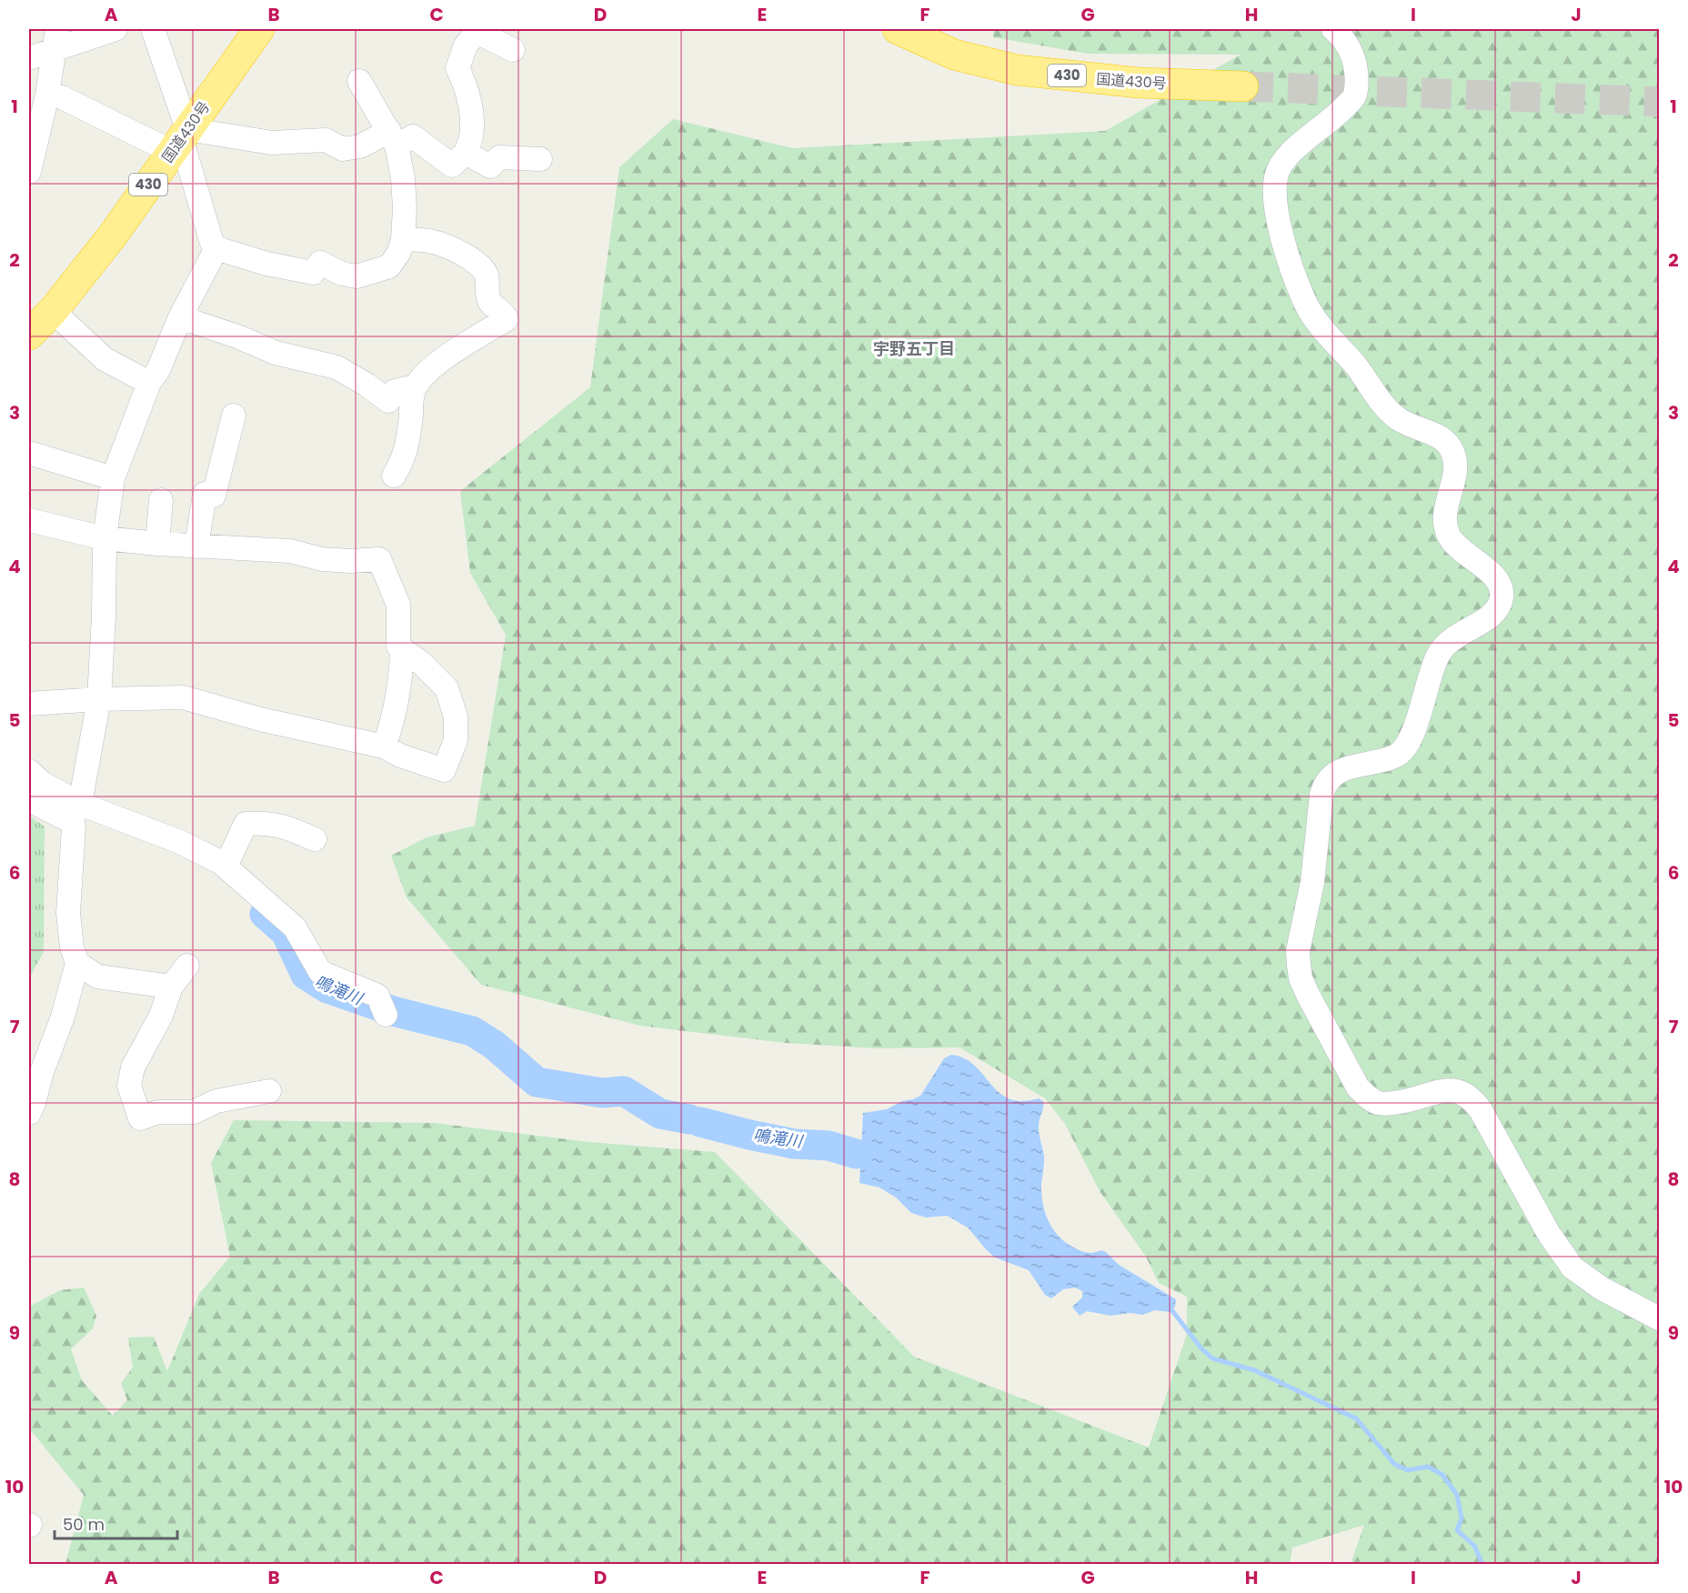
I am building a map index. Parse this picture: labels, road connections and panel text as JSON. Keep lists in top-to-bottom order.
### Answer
{
  "streets": {
    "highway": ["430", "国道430号"]
  },
  "districts": ["宇野五丁目"],
  "water": ["鳴滝川"],
  "scale_bar": "50 m",
  "grid": {
    "columns": [
      "A",
      "B",
      "C",
      "D",
      "E",
      "F",
      "G",
      "H",
      "I",
      "J"
    ],
    "rows": [
      "1",
      "2",
      "3",
      "4",
      "5",
      "6",
      "7",
      "8",
      "9",
      "10"
    ]
  }
}
